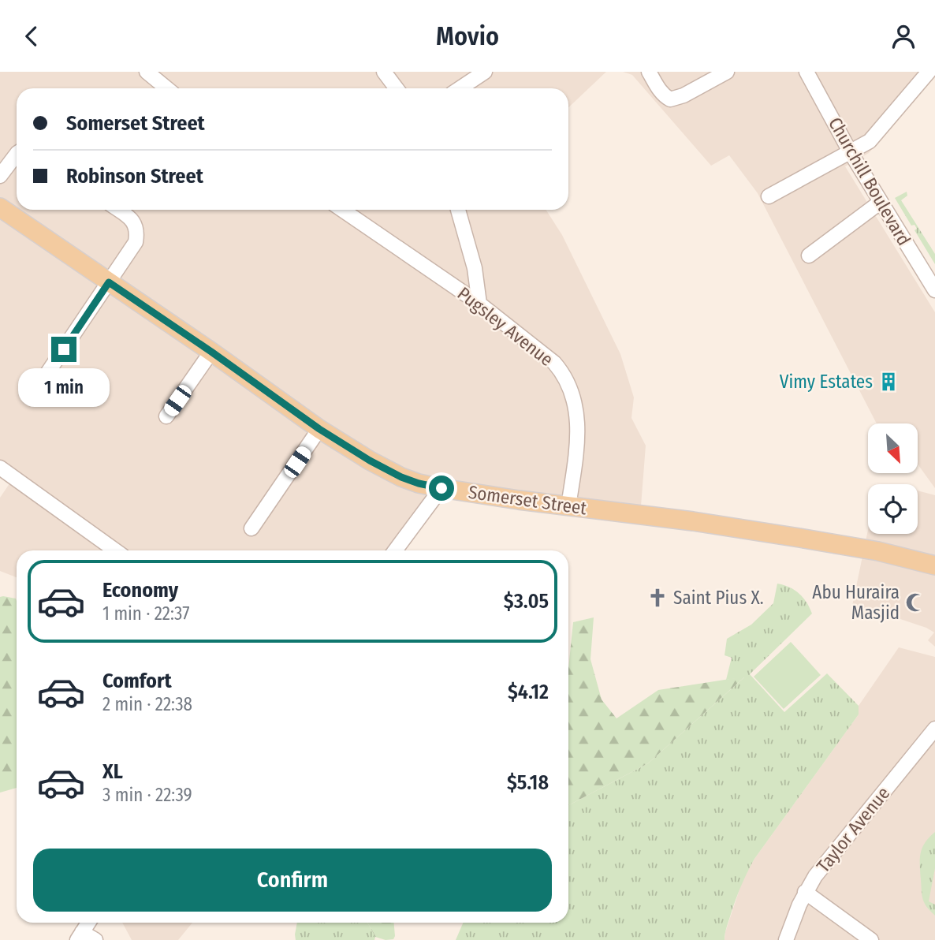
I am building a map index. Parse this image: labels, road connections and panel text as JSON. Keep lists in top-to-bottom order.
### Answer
{
  "streets": {
    "main road": ["Somerset Street"],
    "street": ["Churchill Boulevard", "Pugsley Avenue", "Taylor Avenue"]
  },
  "crossings": [
    ["Pugsley Avenue", "Somerset Street"]
  ],
  "places": {
    "building": ["Vimy Estates"],
    "church": ["Saint Pius X."],
    "mosque": ["Abu Huraira Masjid"]
  },
  "north": "bottom right",
  "page": {
    "header": "Movio",
    "banner": ["Somerset Street", "Robinson Street"],
    "bubble": "1 min",
    "list": [
      {
        "name": "Economy",
        "note": "1 min · 22:37",
        "value": "$3.05"
      },
      {
        "name": "Comfort",
        "note": "2 min · 22:38",
        "value": "$4.12"
      },
      {
        "name": "XL",
        "note": "3 min · 22:39",
        "value": "$5.18"
      }
    ],
    "buttons": "Confirm"
  }
}
